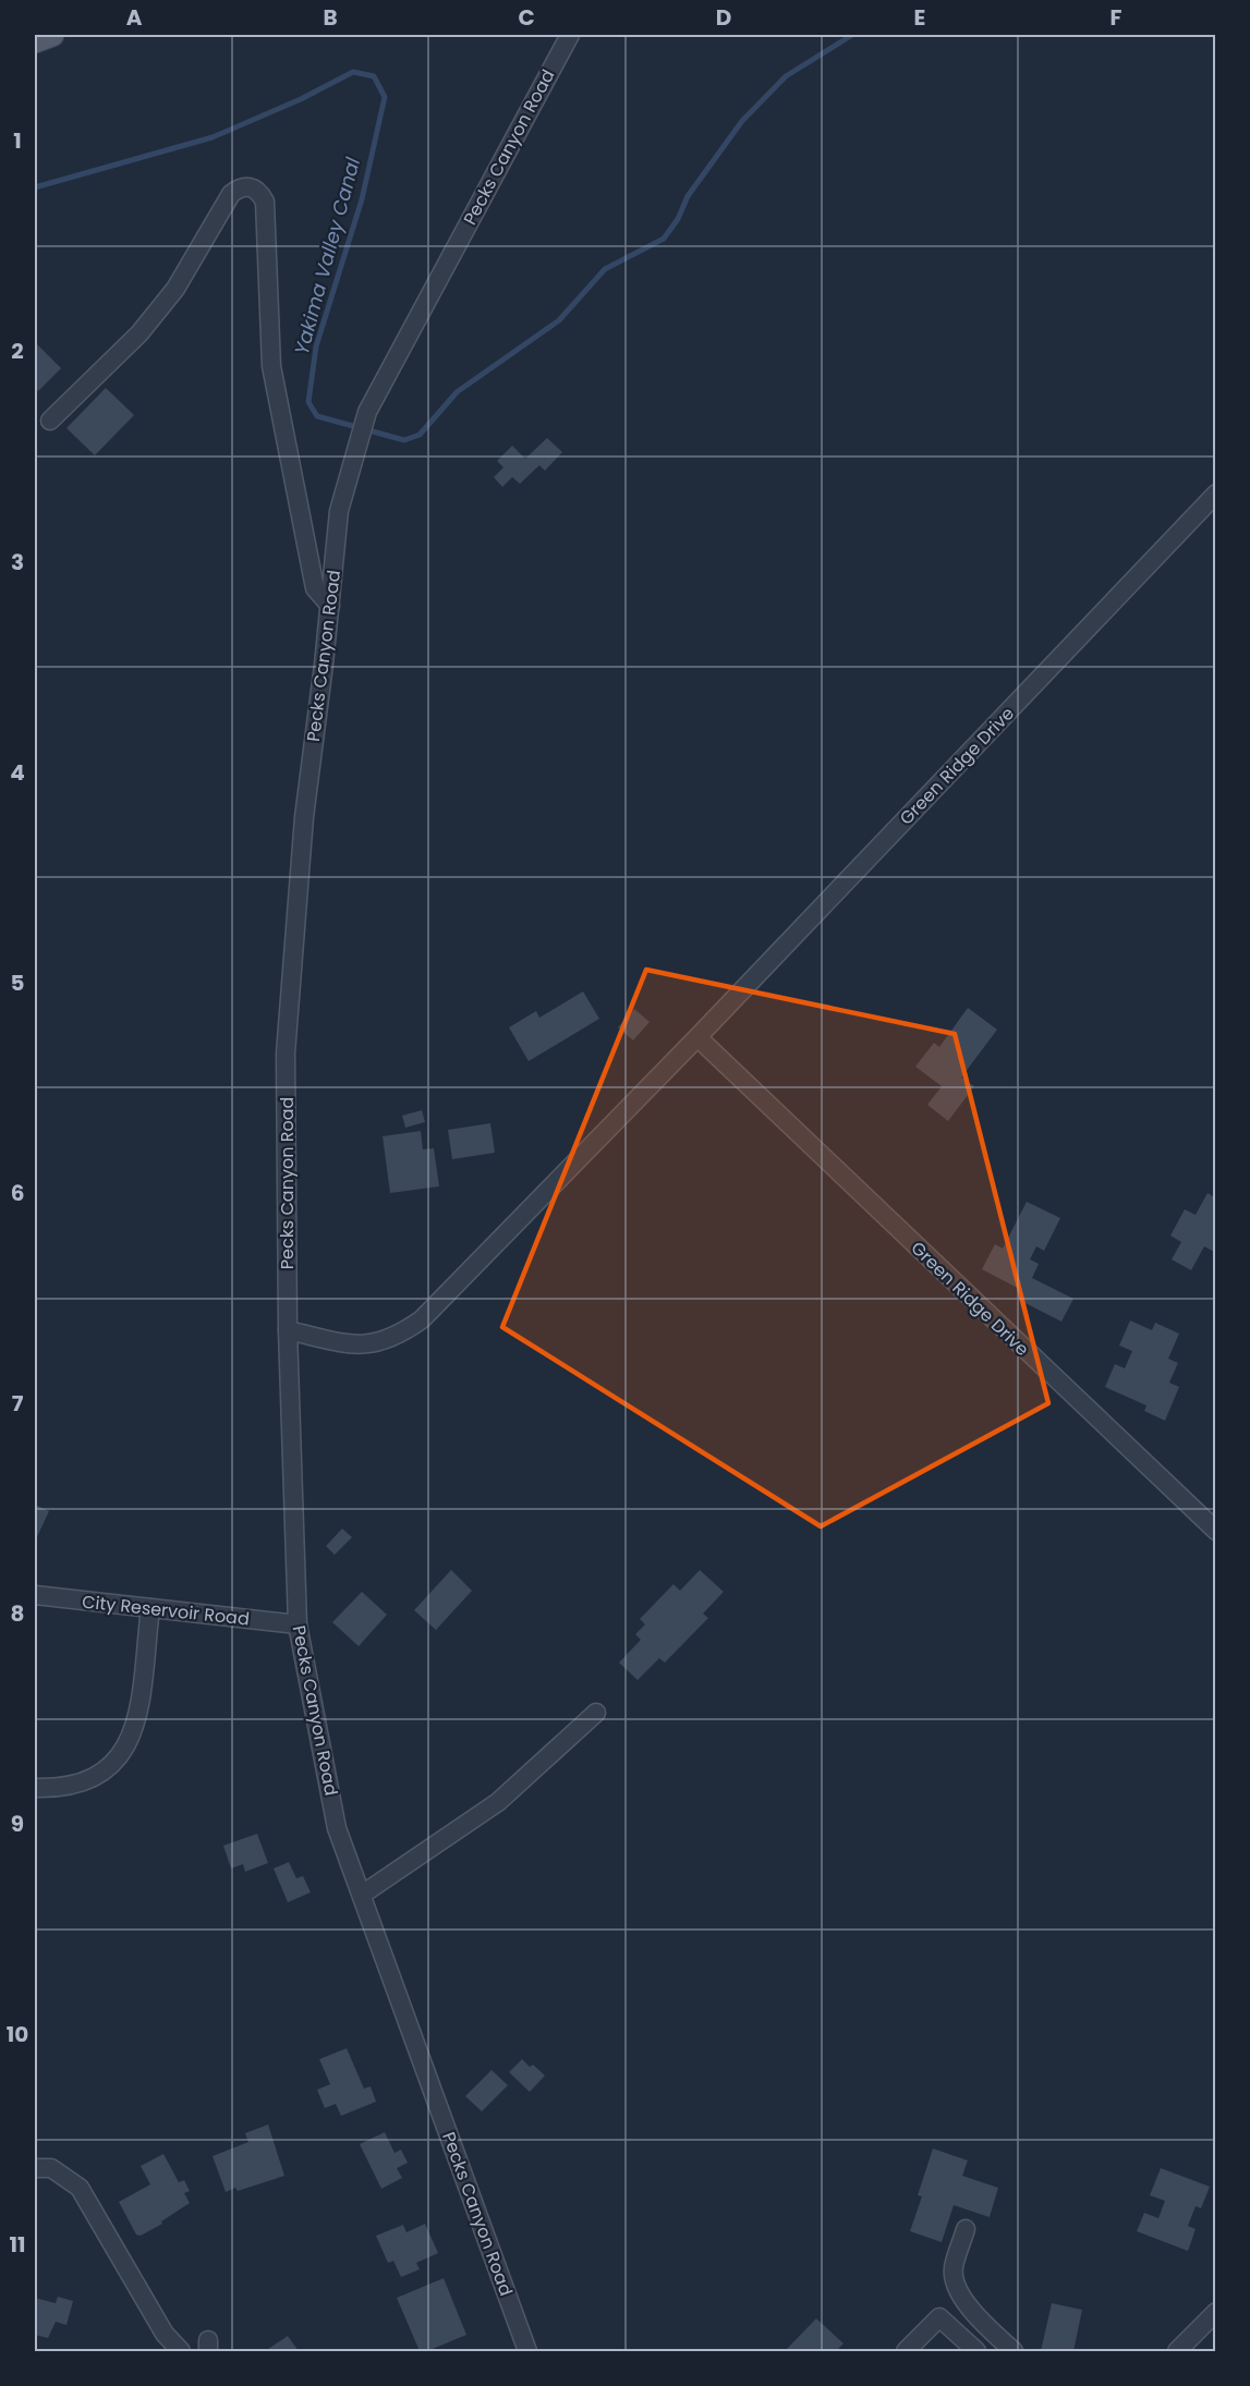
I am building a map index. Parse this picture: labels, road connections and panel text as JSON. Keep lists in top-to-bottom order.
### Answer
{
  "streets": {
    "street": ["Pecks Canyon Road", "Green Ridge Drive", "City Reservoir Road"]
  },
  "crossings": [
    ["Pecks Canyon Road", "Green Ridge Drive"],
    ["Pecks Canyon Road", "City Reservoir Road"]
  ],
  "water": ["Yakima Valley Canal"],
  "grid": {
    "columns": [
      "A",
      "B",
      "C",
      "D",
      "E",
      "F"
    ],
    "rows": [
      "1",
      "2",
      "3",
      "4",
      "5",
      "6",
      "7",
      "8",
      "9",
      "10",
      "11"
    ]
  }
}
